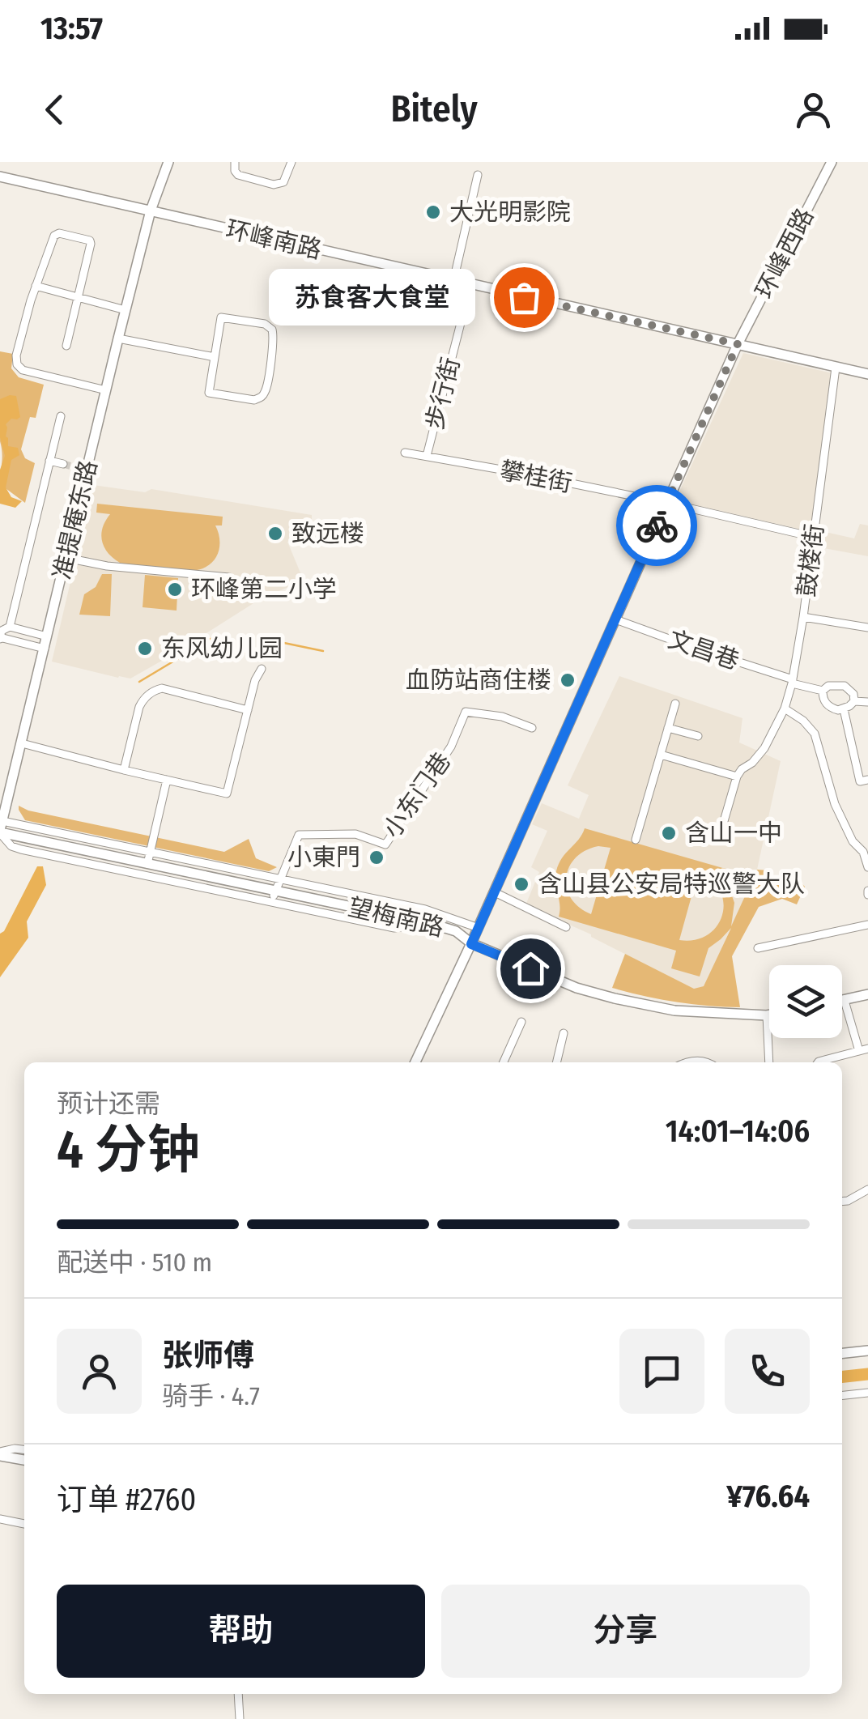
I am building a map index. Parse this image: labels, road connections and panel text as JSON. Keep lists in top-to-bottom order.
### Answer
{
  "streets": {
    "main road": [
      "环峰南路",
      "环峰西路",
      "准提庵东路",
      "望梅南路"
    ],
    "street": [
      "步行街",
      "攀桂街",
      "鼓楼街",
      "文昌巷",
      "小东门巷"
    ]
  },
  "crossings": [
    ["环峰南路", "环峰西路"],
    ["环峰南路", "步行街"],
    ["环峰南路", "准提庵东路"],
    ["环峰南路", "鼓楼街"],
    ["环峰西路", "攀桂街"],
    ["环峰西路", "文昌巷"],
    ["环峰西路", "望梅南路"],
    ["步行街", "攀桂街"],
    ["攀桂街", "鼓楼街"],
    ["鼓楼街", "文昌巷"]
  ],
  "places": [
    "大光明影院",
    "苏食客大食堂",
    "致远楼",
    "环峰第二小学",
    "东风幼儿园",
    "血防站商住楼",
    "含山一中",
    "小東門",
    "含山县公安局特巡警大队"
  ],
  "page": {
    "status": "13:57",
    "header": "Bitely",
    "bubble": "苏食客大食堂",
    "heading": ["4 分钟", "预计还需", "14:01–14:06"],
    "panel": [
      "张师傅",
      "骑手 · 4.7",
      "订单 #2760",
      "¥76.64"
    ],
    "bar": "配送中 · 510 m",
    "buttons": ["帮助", "分享"]
  }
}
